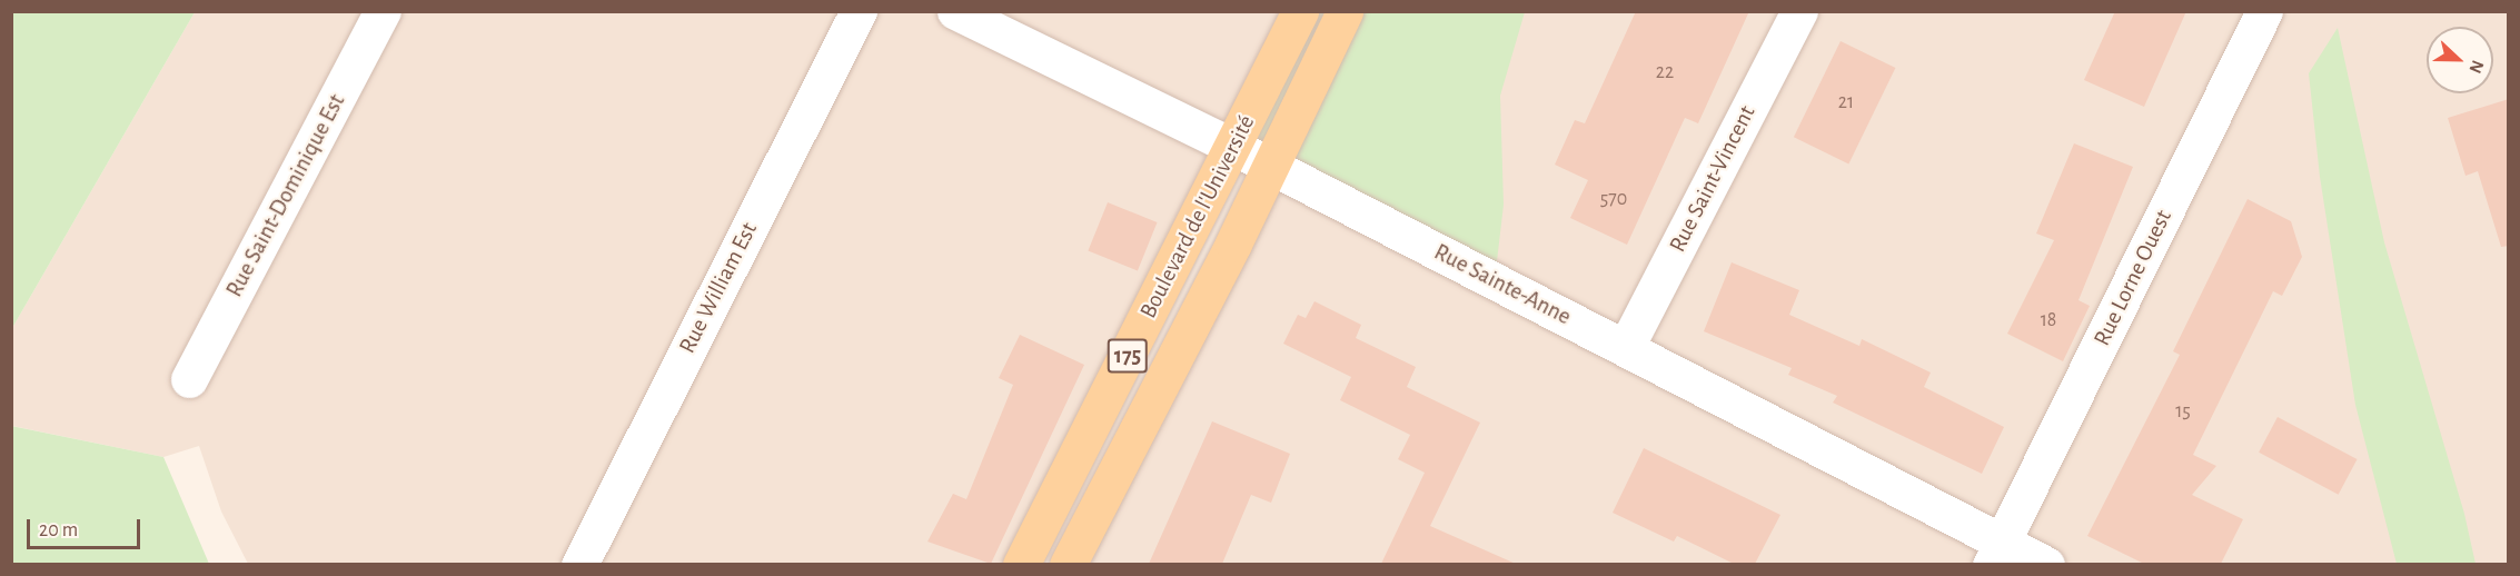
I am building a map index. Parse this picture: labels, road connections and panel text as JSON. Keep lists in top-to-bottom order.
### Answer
{
  "streets": {
    "main road": ["Boulevard de l'Université", "175"],
    "street": [
      "Rue Saint-Vincent",
      "Rue Saint-Dominique Est",
      "Rue Lorne Ouest",
      "Rue Sainte-Anne",
      "Rue William Est"
    ]
  },
  "crossings": [
    ["Rue Saint-Vincent", "Rue Sainte-Anne"],
    ["Boulevard de l'Université", "Rue Sainte-Anne"],
    ["Rue Lorne Ouest", "Rue Sainte-Anne"]
  ],
  "house_numbers": [
    "22",
    "21",
    "570",
    "18",
    "15"
  ],
  "scale_bar": "20 m",
  "north": "right"
}
